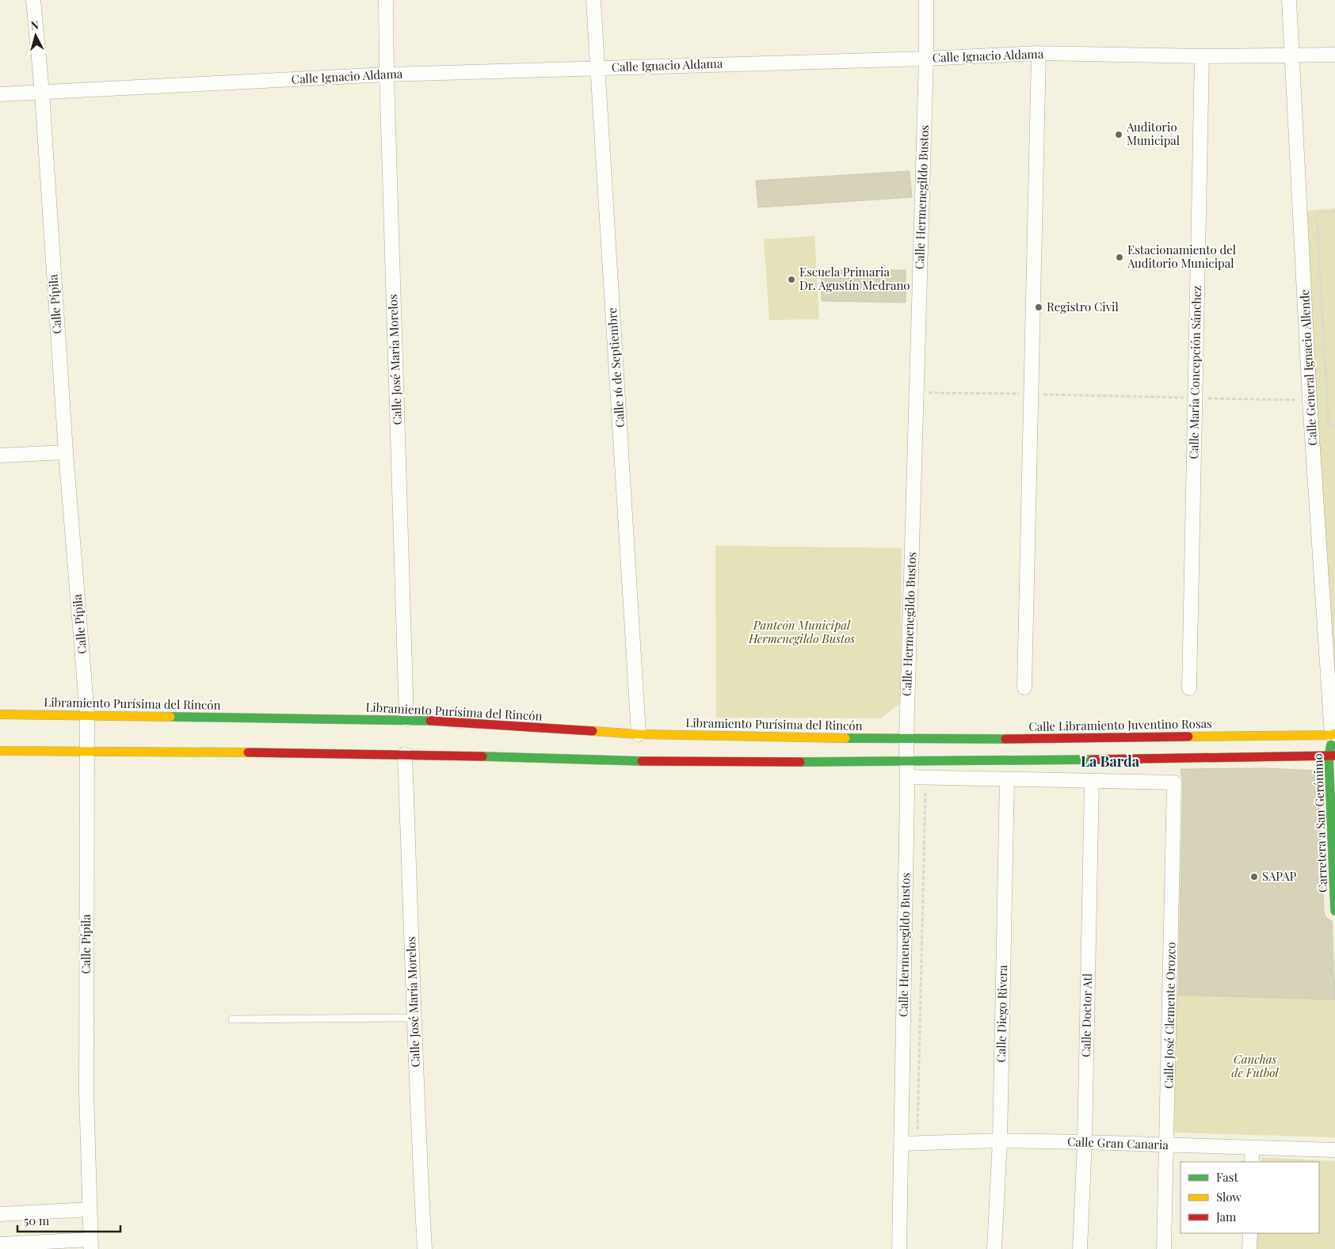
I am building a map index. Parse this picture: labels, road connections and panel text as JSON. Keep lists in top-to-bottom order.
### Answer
{
  "streets": {
    "main road": ["Libramiento Purísima del Rincón", "Calle Libramiento Juventino Rosas", "Carretera a San Gerónimo"],
    "street": [
      "Calle Ignacio Aldama",
      "Calle Hermenegildo Bustos",
      "Calle Pípila",
      "Calle José María Morelos",
      "Calle 16 de Septiembre",
      "Calle General Ignacio Allende",
      "Calle María Concepción Sánchez",
      "Calle Diego Rivera",
      "Calle Doctor Atl",
      "Calle José Clemente Orozco",
      "Calle Gran Canaria"
    ]
  },
  "crossings": [
    ["Calle Ignacio Aldama", "Calle Hermenegildo Bustos"],
    ["Calle Ignacio Aldama", "Calle Pípila"],
    ["Calle Ignacio Aldama", "Calle José María Morelos"],
    ["Calle Ignacio Aldama", "Calle 16 de Septiembre"],
    ["Calle Ignacio Aldama", "Calle General Ignacio Allende"],
    ["Calle Ignacio Aldama", "Calle María Concepción Sánchez"],
    ["Calle Hermenegildo Bustos", "Libramiento Purísima del Rincón"],
    ["Calle Hermenegildo Bustos", "Calle Libramiento Juventino Rosas"],
    ["Calle Hermenegildo Bustos", "Calle Gran Canaria"],
    ["Calle Pípila", "Libramiento Purísima del Rincón"],
    ["Calle José María Morelos", "Libramiento Purísima del Rincón"],
    ["Calle 16 de Septiembre", "Libramiento Purísima del Rincón"],
    ["Calle General Ignacio Allende", "Calle Libramiento Juventino Rosas"],
    ["Calle General Ignacio Allende", "Carretera a San Gerónimo"],
    ["Libramiento Purísima del Rincón", "Calle Libramiento Juventino Rosas"],
    ["Calle Libramiento Juventino Rosas", "Carretera a San Gerónimo"],
    ["Calle Diego Rivera", "Calle Gran Canaria"],
    ["Calle Doctor Atl", "Calle José Clemente Orozco"],
    ["Calle Doctor Atl", "Calle Gran Canaria"],
    ["Calle José Clemente Orozco", "Calle Gran Canaria"]
  ],
  "districts": ["La Barda"],
  "parks": ["Panteón Municipal Hermenegildo Bustos", "Canchas de Futbol"],
  "places": [
    "Auditorio Municipal",
    "Estacionamiento del Auditorio Municipal",
    "Escuela Primaria Dr. Agustín Medrano",
    "Registro Civil",
    "SAPAP"
  ],
  "legend": ["Fast", "Slow", "Jam"],
  "scale_bar": "50 m",
  "north": "top"
}
